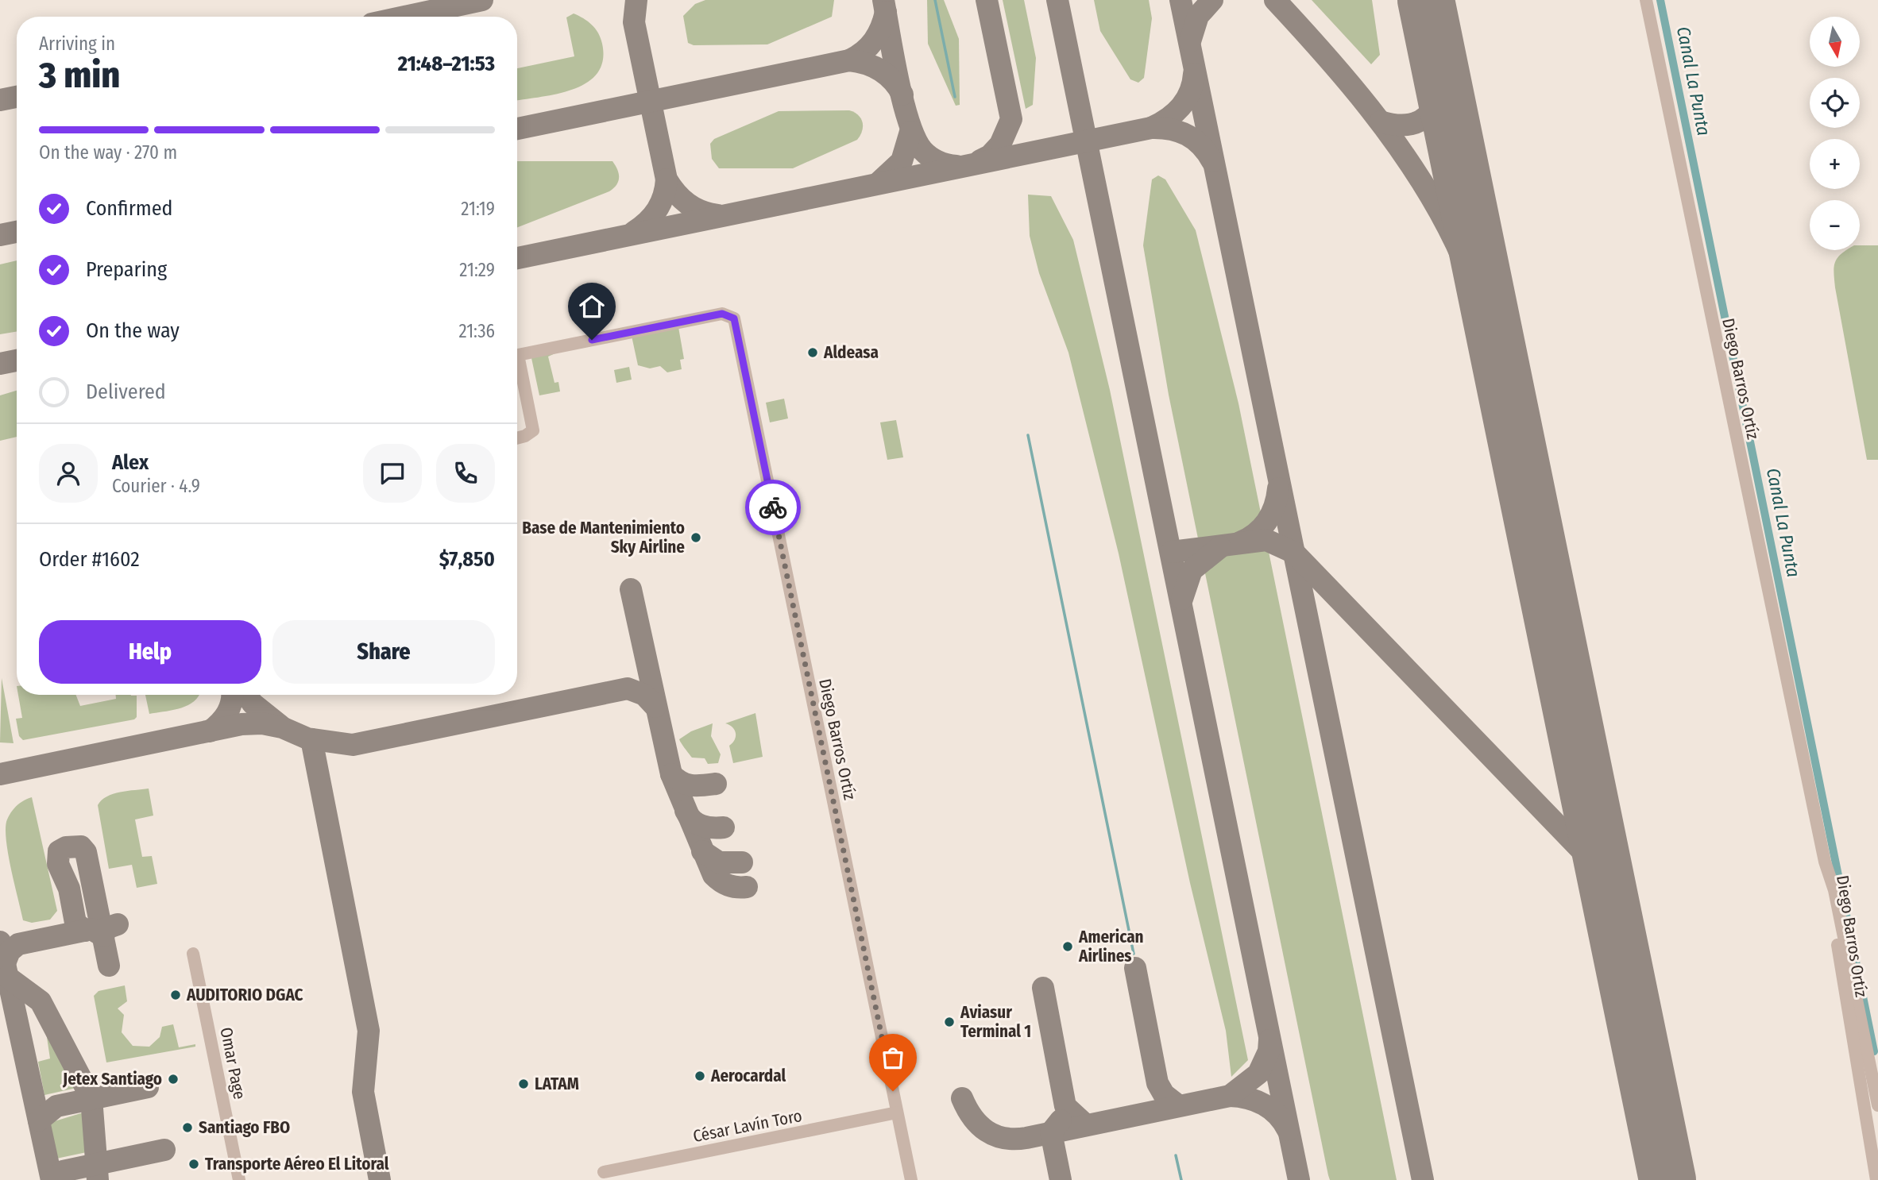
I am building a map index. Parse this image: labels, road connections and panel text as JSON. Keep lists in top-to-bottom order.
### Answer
{
  "streets": {
    "street": ["Diego Barros Ortíz", "Omar Page", "César Lavín Toro"]
  },
  "crossings": [
    ["Diego Barros Ortíz", "César Lavín Toro"]
  ],
  "water": ["Canal La Punta"],
  "places": [
    "Aldeasa",
    "Base de Mantenimiento Sky Airline",
    "American Airlines",
    "AUDITORIO DGAC",
    "Aviasur Terminal 1",
    "Aerocardal",
    "Jetex Santiago",
    "LATAM",
    "Santiago FBO",
    "Transporte Aéreo El Litoral"
  ],
  "north": "bottom",
  "page": {
    "map_buttons": ["+", "−"],
    "heading": ["3 min", "Arriving in", "21:48–21:53"],
    "panel": [
      "Alex",
      "Courier · 4.9",
      "Order #1602",
      "$7,850"
    ],
    "bar": "On the way · 270 m",
    "list": [
      ["Confirmed", "21:19"],
      ["Preparing", "21:29"],
      ["On the way", "21:36"],
      "Delivered"
    ],
    "buttons": ["Help", "Share"]
  }
}
